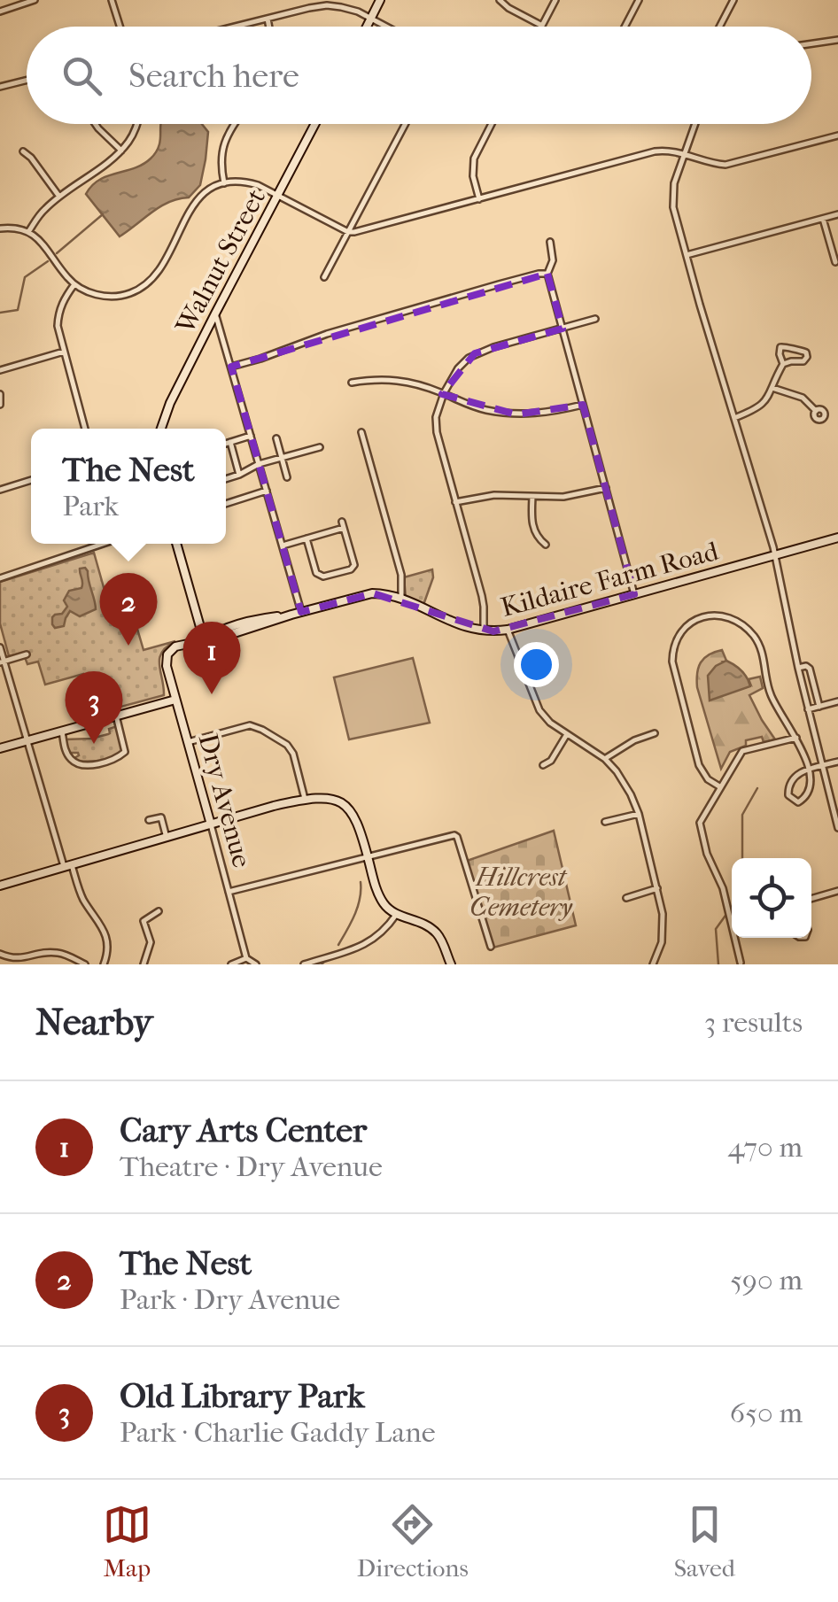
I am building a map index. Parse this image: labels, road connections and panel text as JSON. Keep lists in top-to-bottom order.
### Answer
{
  "streets": {
    "main road": ["Walnut Street", "Kildaire Farm Road", "Dry Avenue"]
  },
  "crossings": [
    ["Kildaire Farm Road", "Dry Avenue"]
  ],
  "parks": ["Hillcrest Cemetery"],
  "page": {
    "search": "Search here",
    "popup": ["The Nest", "Park"],
    "pins": ["2", "1", "3"],
    "heading": ["Nearby", "3 results"],
    "list": [
      {
        "mark": "1",
        "name": "Cary Arts Center",
        "note": "Theatre · Dry Avenue",
        "value": "470 m"
      },
      {
        "mark": "2",
        "name": "The Nest",
        "note": "Park · Dry Avenue",
        "value": "590 m"
      },
      {
        "mark": "3",
        "name": "Old Library Park",
        "note": "Park · Charlie Gaddy Lane",
        "value": "650 m"
      }
    ],
    "nav": ["Map", "Directions", "Saved"]
  }
}
